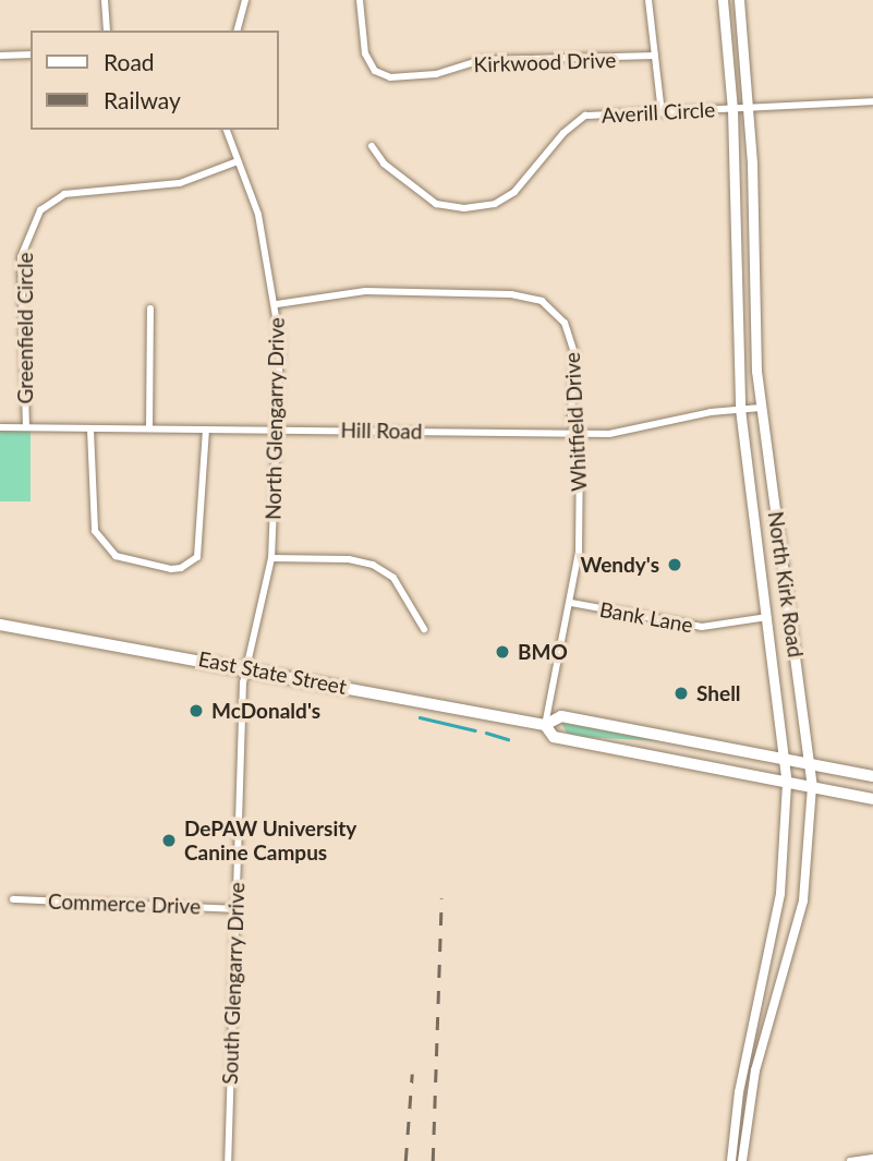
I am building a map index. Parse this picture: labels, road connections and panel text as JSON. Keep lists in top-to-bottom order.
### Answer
{
  "streets": {
    "main road": ["North Kirk Road", "East State Street"],
    "street": [
      "Kirkwood Drive",
      "Averill Circle",
      "Greenfield Circle",
      "North Glengarry Drive",
      "Whitfield Drive",
      "Hill Road",
      "Bank Lane",
      "Commerce Drive",
      "South Glengarry Drive"
    ]
  },
  "crossings": [
    ["Averill Circle", "North Kirk Road"],
    ["Greenfield Circle", "North Glengarry Drive"],
    ["Greenfield Circle", "Hill Road"],
    ["North Glengarry Drive", "Whitfield Drive"],
    ["North Glengarry Drive", "Hill Road"],
    ["North Glengarry Drive", "East State Street"],
    ["North Glengarry Drive", "South Glengarry Drive"],
    ["Whitfield Drive", "Hill Road"],
    ["Whitfield Drive", "Bank Lane"],
    ["Whitfield Drive", "East State Street"],
    ["Hill Road", "North Kirk Road"],
    ["North Kirk Road", "Bank Lane"],
    ["North Kirk Road", "East State Street"],
    ["East State Street", "South Glengarry Drive"],
    ["Commerce Drive", "South Glengarry Drive"]
  ],
  "places": [
    "Wendy's",
    "BMO",
    "Shell",
    "McDonald's",
    "DePAW University Canine Campus"
  ],
  "legend": ["Road", "Railway"]
}
